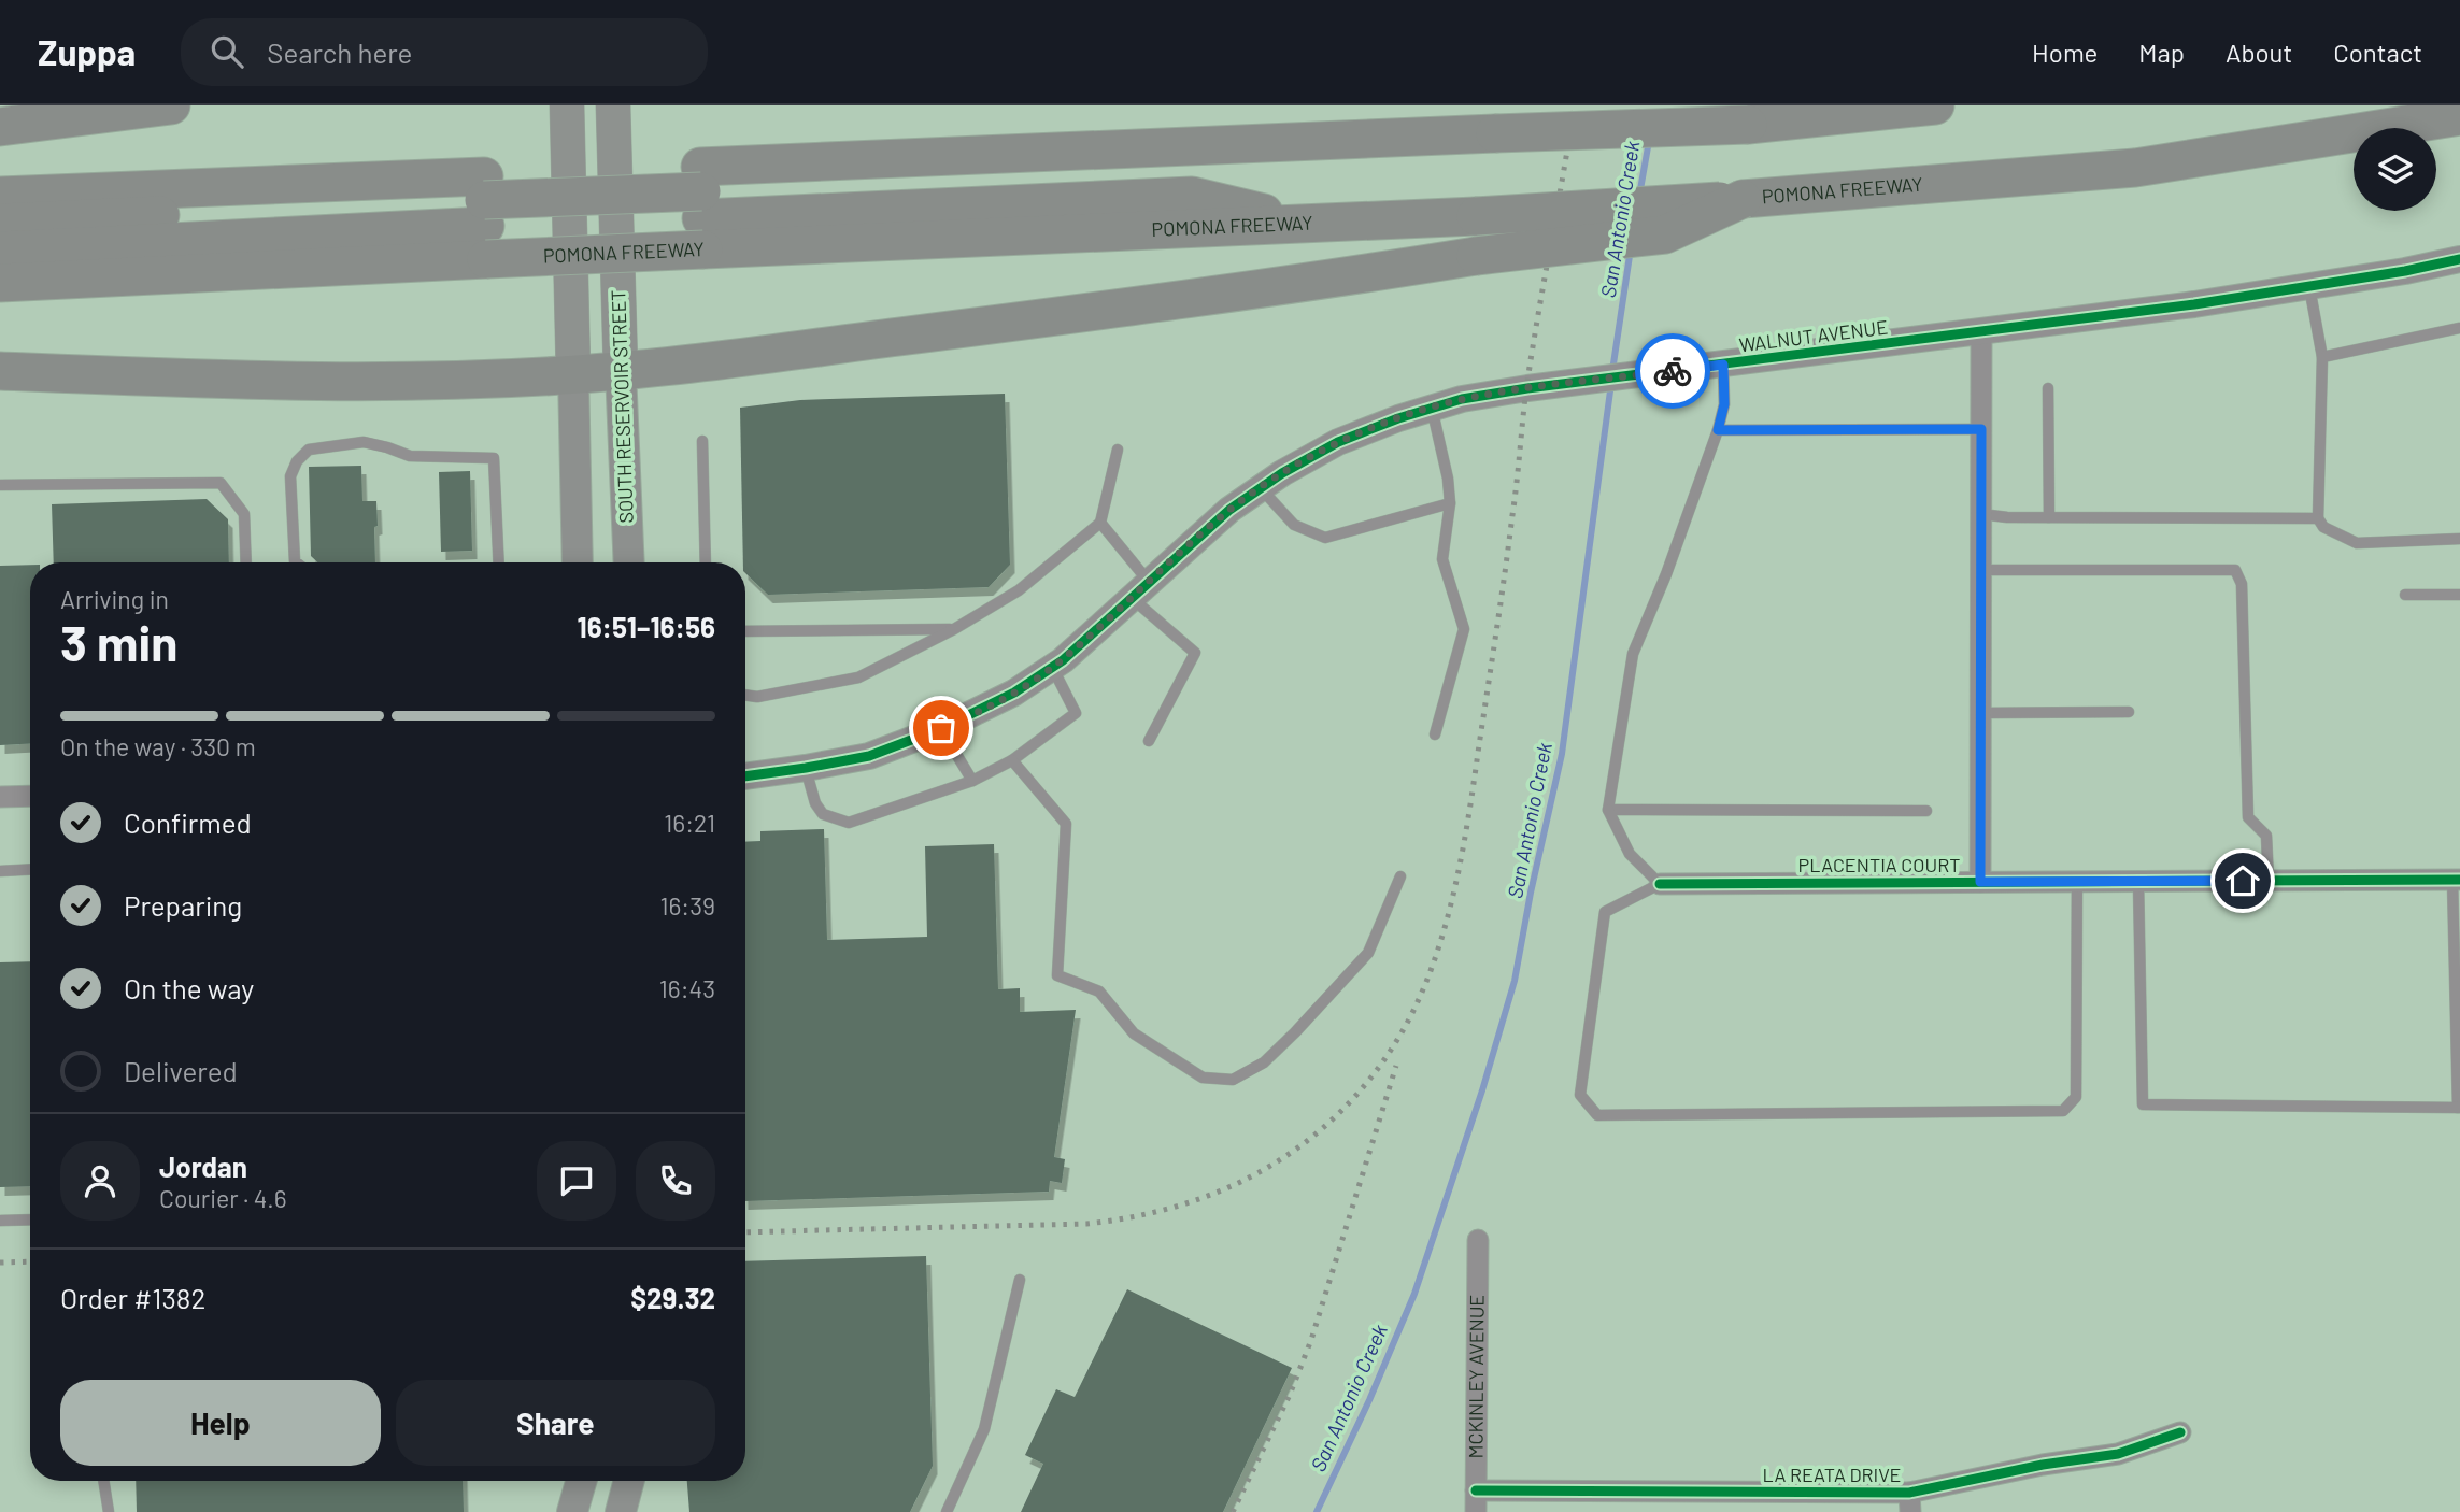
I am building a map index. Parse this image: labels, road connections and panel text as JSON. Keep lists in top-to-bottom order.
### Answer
{
  "streets": {
    "highway": ["POMONA FREEWAY"],
    "main road": ["SOUTH RESERVOIR STREET"],
    "street": [
      "WALNUT AVENUE",
      "PLACENTIA COURT",
      "MCKINLEY AVENUE",
      "LA REATA DRIVE"
    ]
  },
  "crossings": [
    ["MCKINLEY AVENUE", "LA REATA DRIVE"]
  ],
  "water": ["San Antonio Creek"],
  "page": {
    "header": "Zuppa",
    "search": "Search here",
    "nav": [
      "Home",
      "Map",
      "About",
      "Contact"
    ],
    "heading": ["3 min", "Arriving in", "16:51–16:56"],
    "panel": [
      "Jordan",
      "Courier · 4.6",
      "Order #1382",
      "$29.32"
    ],
    "bar": "On the way · 330 m",
    "list": [
      ["Confirmed", "16:21"],
      ["Preparing", "16:39"],
      ["On the way", "16:43"],
      "Delivered"
    ],
    "buttons": ["Help", "Share"]
  }
}
